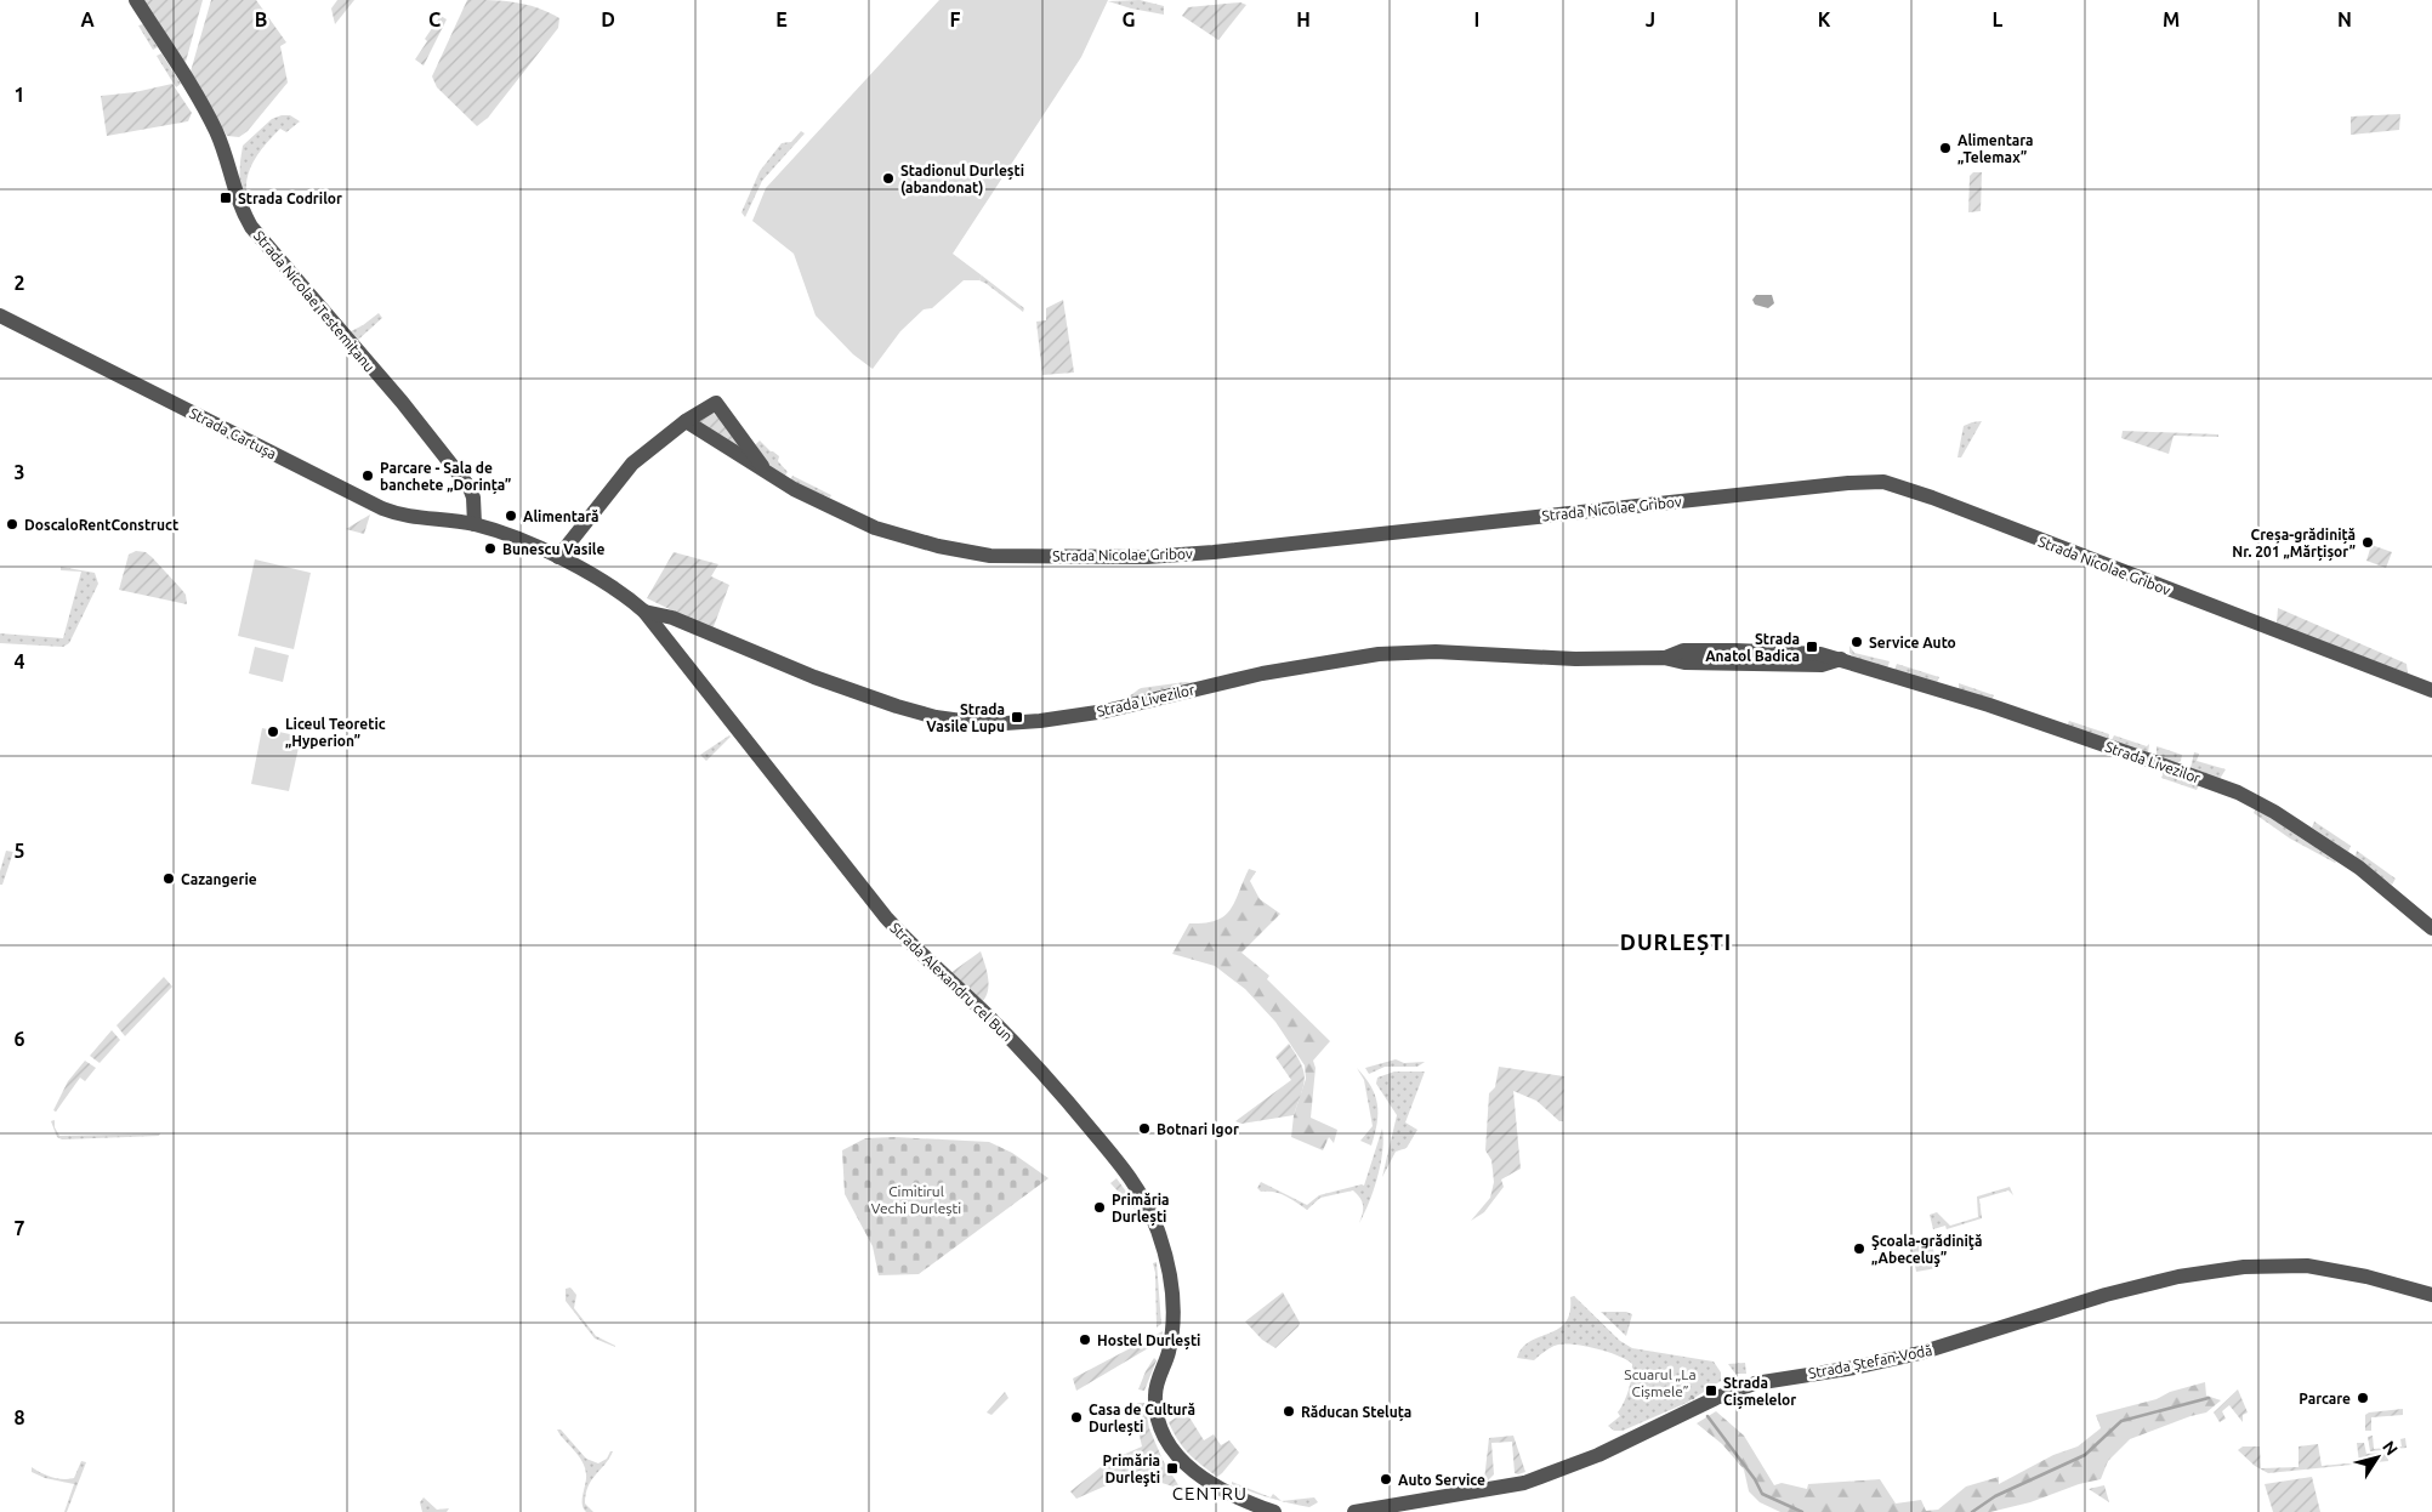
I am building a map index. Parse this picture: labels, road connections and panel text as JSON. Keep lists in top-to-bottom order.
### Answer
{
  "streets": {
    "street": [
      "Strada Nicolae Testemițanu",
      "Strada Cartușa",
      "Strada Nicolae Gribov",
      "Strada Livezilor",
      "Strada Alexandru cel Bun",
      "Strada Ștefan-Vodă"
    ]
  },
  "crossings": [
    ["Strada Nicolae Testemițanu", "Strada Cartușa"],
    ["Strada Nicolae Testemițanu", "Strada Alexandru cel Bun"],
    ["Strada Cartușa", "Strada Alexandru cel Bun"],
    ["Strada Livezilor", "Strada Alexandru cel Bun"]
  ],
  "districts": ["DURLEȘTI", "CENTRU"],
  "parks": ["Cimitirul Vechi Durlești", "Scuarul „La Cișmele”"],
  "places": {
    "other": [
      "Alimentara „Telemax”",
      "Stadionul Durlești (abandonat)",
      "Parcare - Sala de banchete „Dorința”",
      "Alimentară",
      "DoscaloRentConstruct",
      "Creșa-grădiniță Nr. 201 „Mărțișor”",
      "Bunescu Vasile",
      "Service Auto",
      "Liceul Teoretic „Hyperion”",
      "Cazangerie",
      "Botnari Igor",
      "Primăria Durlești",
      "Şcoala-grădiniţă „Abeceluş”",
      "Hostel Durlești",
      "Parcare",
      "Răducan Steluța",
      "Casa de Cultură Durlești",
      "Auto Service"
    ],
    "transit": [
      "Strada Codrilor",
      "Strada Anatol Badica",
      "Strada Vasile Lupu",
      "Strada Cișmelelor",
      "Primăria Durleşti"
    ]
  },
  "north": "top right",
  "grid": {
    "columns": [
      "A",
      "B",
      "C",
      "D",
      "E",
      "F",
      "G",
      "H",
      "I",
      "J",
      "K",
      "L",
      "M",
      "N"
    ],
    "rows": [
      "1",
      "2",
      "3",
      "4",
      "5",
      "6",
      "7",
      "8"
    ]
  }
}
